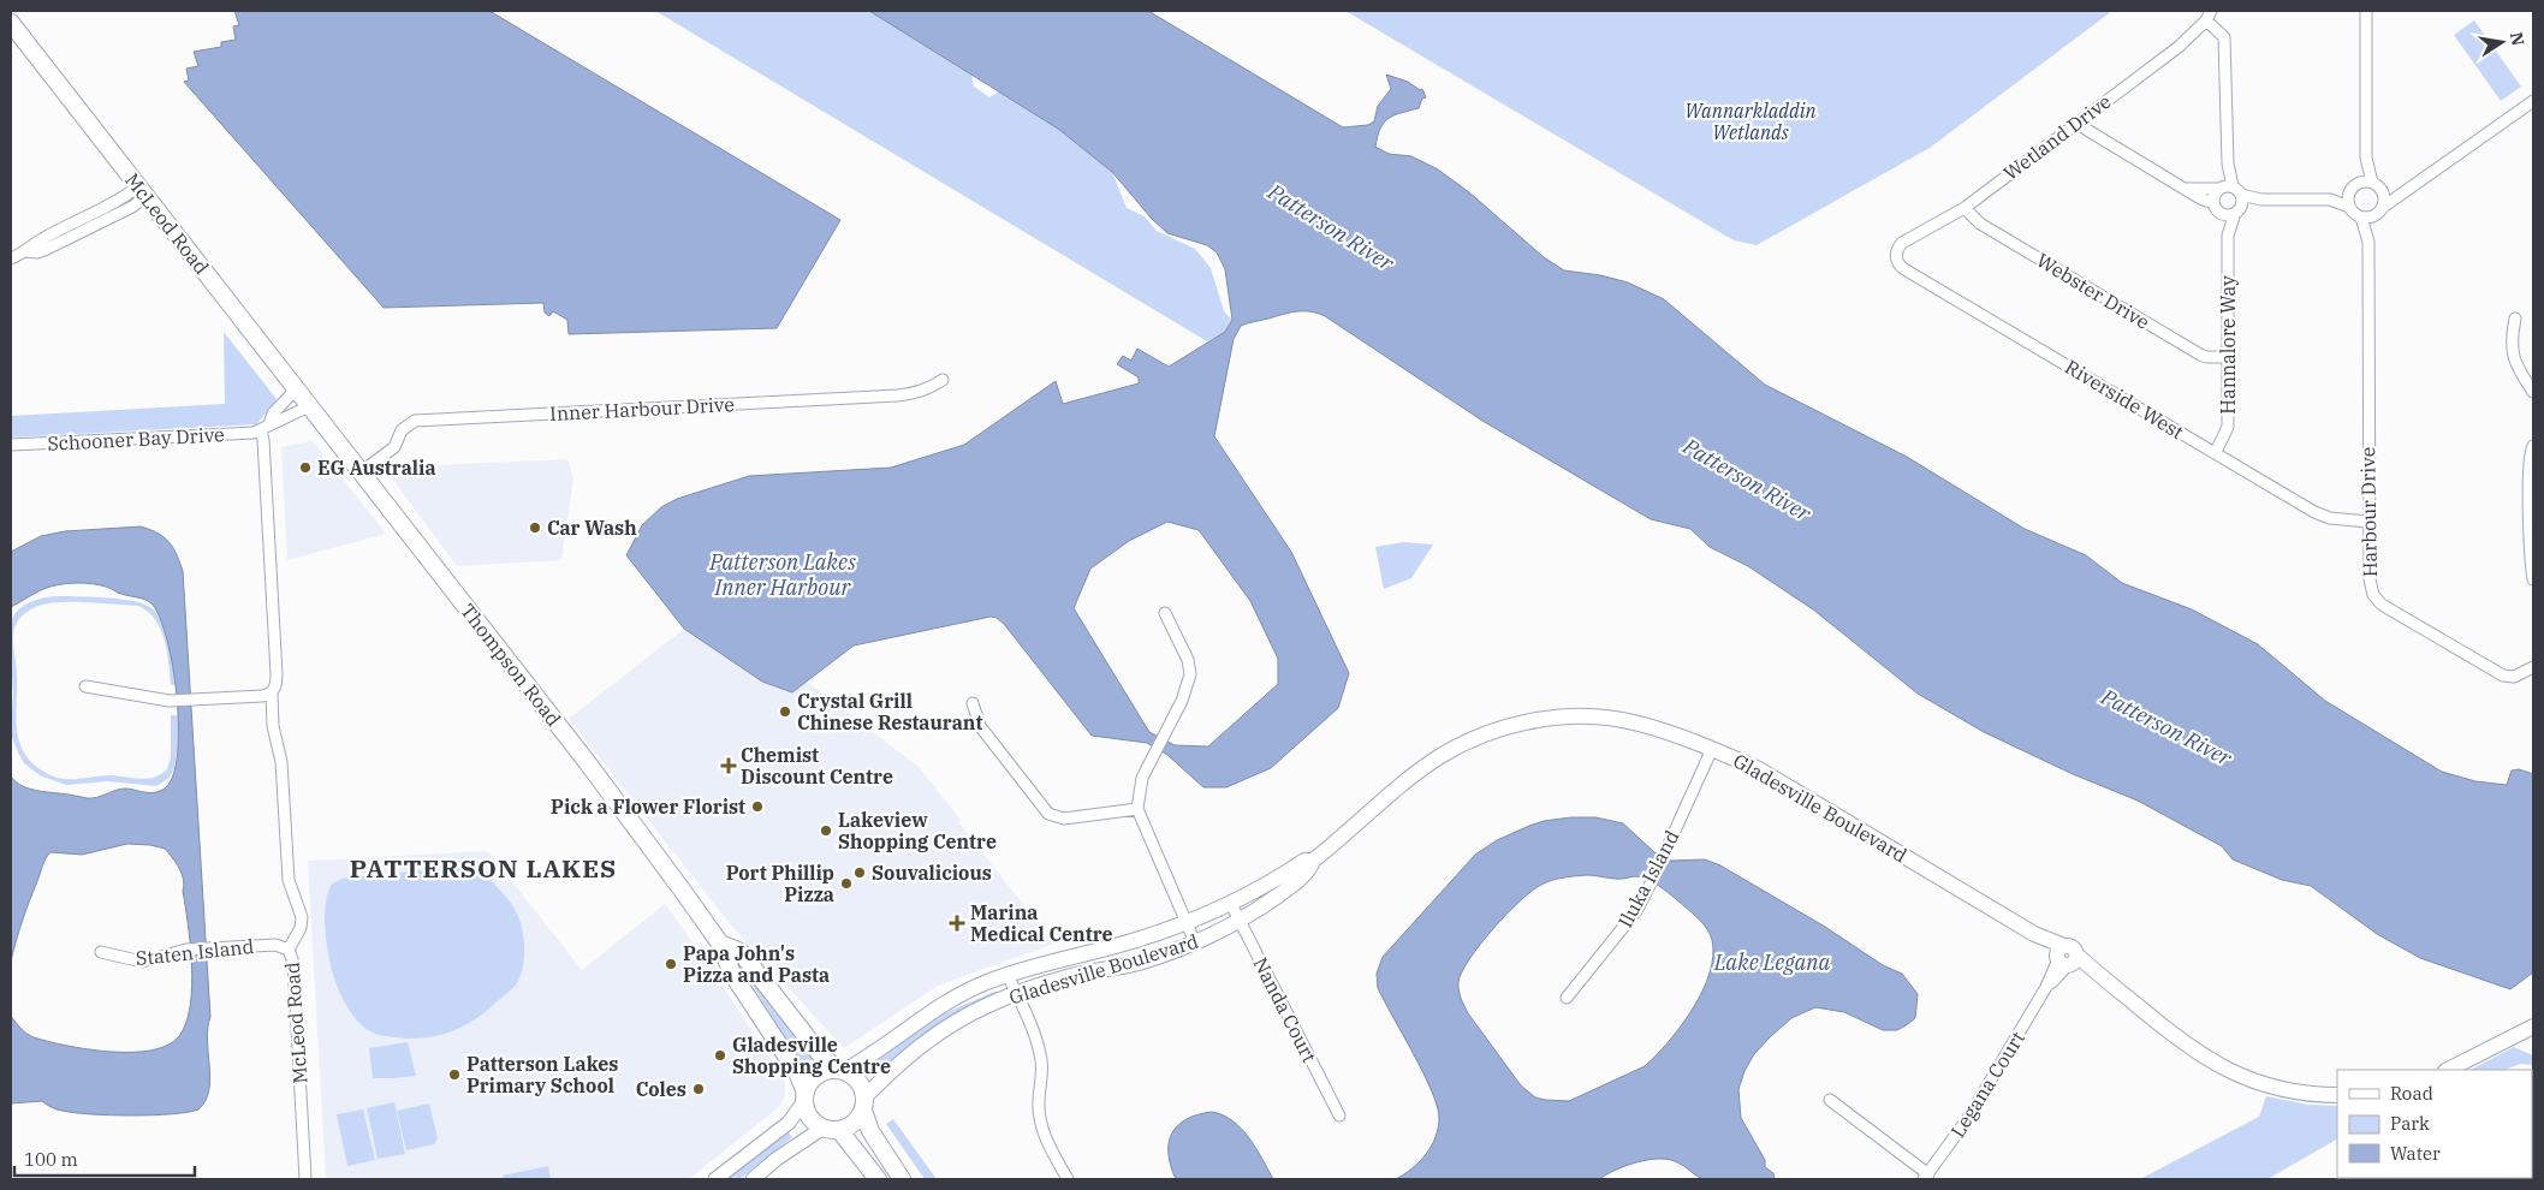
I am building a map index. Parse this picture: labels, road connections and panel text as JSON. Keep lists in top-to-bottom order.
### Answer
{
  "streets": {
    "main road": ["McLeod Road", "Thompson Road", "Gladesville Boulevard"],
    "street": [
      "Wetland Drive",
      "Webster Drive",
      "Hannalore Way",
      "Riverside West",
      "Inner Harbour Drive",
      "Schooner Bay Drive",
      "Harbour Drive",
      "Iluka Island",
      "Staten Island",
      "Nanda Court",
      "Legana Court"
    ]
  },
  "crossings": [
    ["Wetland Drive", "Webster Drive"],
    ["Wetland Drive", "Riverside West"],
    ["McLeod Road", "Schooner Bay Drive"],
    ["McLeod Road", "Thompson Road"],
    ["McLeod Road", "Staten Island"],
    ["Webster Drive", "Hannalore Way"],
    ["Hannalore Way", "Riverside West"],
    ["Riverside West", "Harbour Drive"],
    ["Inner Harbour Drive", "Thompson Road"],
    ["Thompson Road", "Gladesville Boulevard"],
    ["Gladesville Boulevard", "Iluka Island"],
    ["Gladesville Boulevard", "Nanda Court"],
    ["Gladesville Boulevard", "Legana Court"]
  ],
  "districts": ["PATTERSON LAKES"],
  "water": ["Patterson River", "Patterson Lakes Inner Harbour", "Lake Legana"],
  "parks": ["Wannarkladdin Wetlands"],
  "places": {
    "other": [
      "EG Australia",
      "Car Wash",
      "Crystal Grill Chinese Restaurant",
      "Pick a Flower Florist",
      "Lakeview Shopping Centre",
      "Souvalicious",
      "Port Phillip Pizza",
      "Papa John's Pizza and Pasta",
      "Gladesville Shopping Centre",
      "Patterson Lakes Primary School",
      "Coles"
    ],
    "health": ["Chemist Discount Centre", "Marina Medical Centre"]
  },
  "legend": ["Road", "Park", "Water"],
  "scale_bar": "100 m",
  "north": "right"
}
